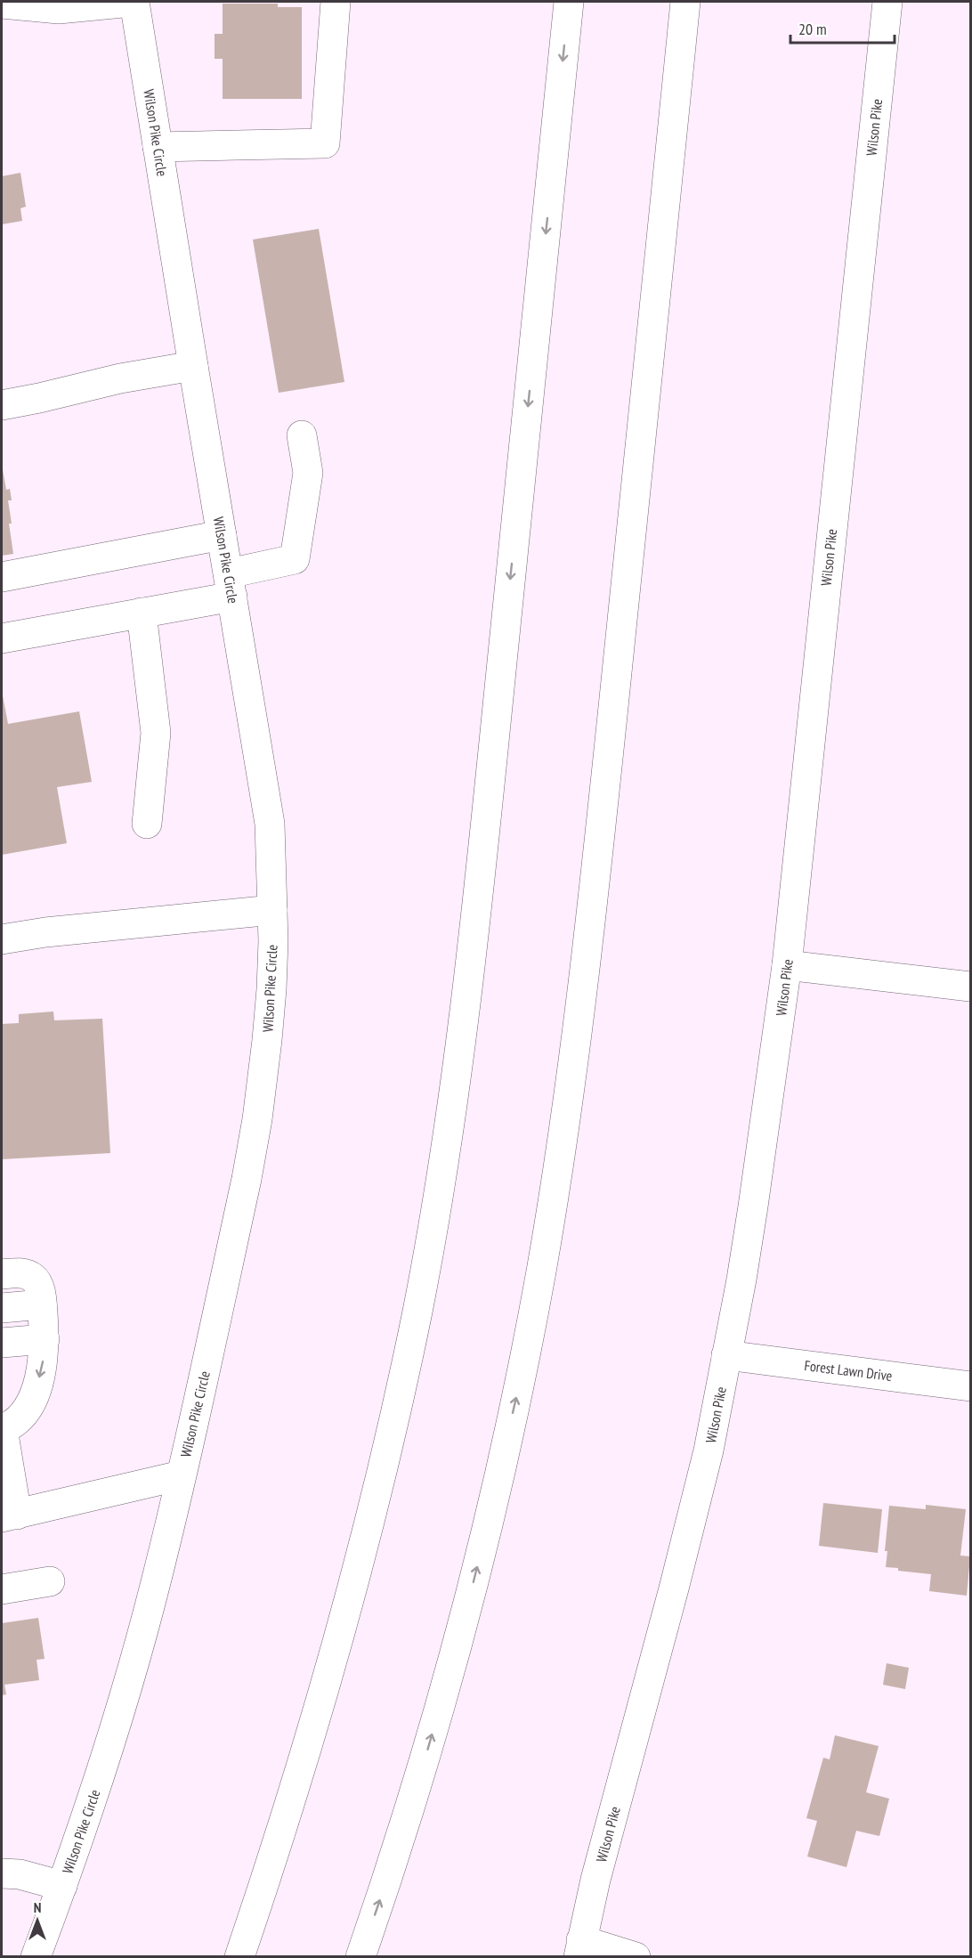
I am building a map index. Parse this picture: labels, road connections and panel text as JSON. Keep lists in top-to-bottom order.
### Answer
{
  "streets": {
    "main road": ["Wilson Pike", "Wilson Pike Circle", "Forest Lawn Drive"]
  },
  "crossings": [
    ["Wilson Pike", "Forest Lawn Drive"]
  ],
  "scale_bar": "20 m",
  "north": "top"
}
